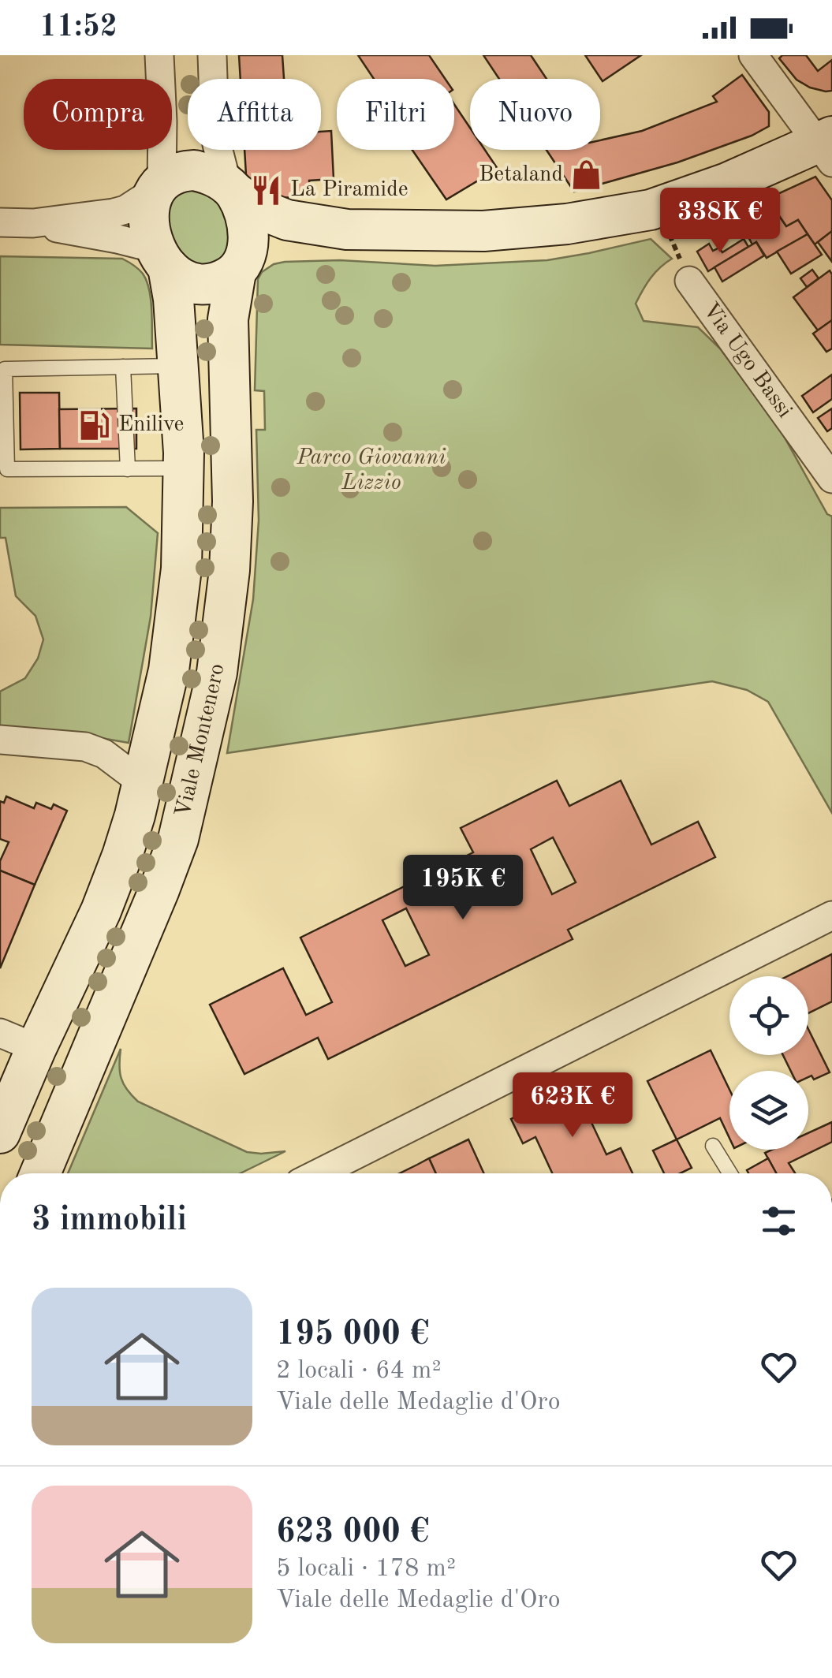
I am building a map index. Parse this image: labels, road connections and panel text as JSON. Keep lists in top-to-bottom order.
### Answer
{
  "streets": {
    "main road": ["Viale Montenero"],
    "street": ["Via Ugo Bassi"]
  },
  "parks": ["Parco Giovanni Lizzio"],
  "places": {
    "shop": ["Betaland"],
    "restaurant": ["La Piramide"],
    "fuel station": ["Enilive"]
  },
  "page": {
    "status": "11:52",
    "chip": [
      "Compra",
      "Affitta",
      "Filtri",
      "Nuovo"
    ],
    "price": ["338K €", "195K €", "623K €"],
    "heading": "3 immobili",
    "list": [
      {
        "name": "195 000 €",
        "note": "2 locali · 64 m² · Viale delle Medaglie d'Oro"
      },
      {
        "name": "623 000 €",
        "note": "5 locali · 178 m² · Viale delle Medaglie d'Oro"
      }
    ]
  }
}
